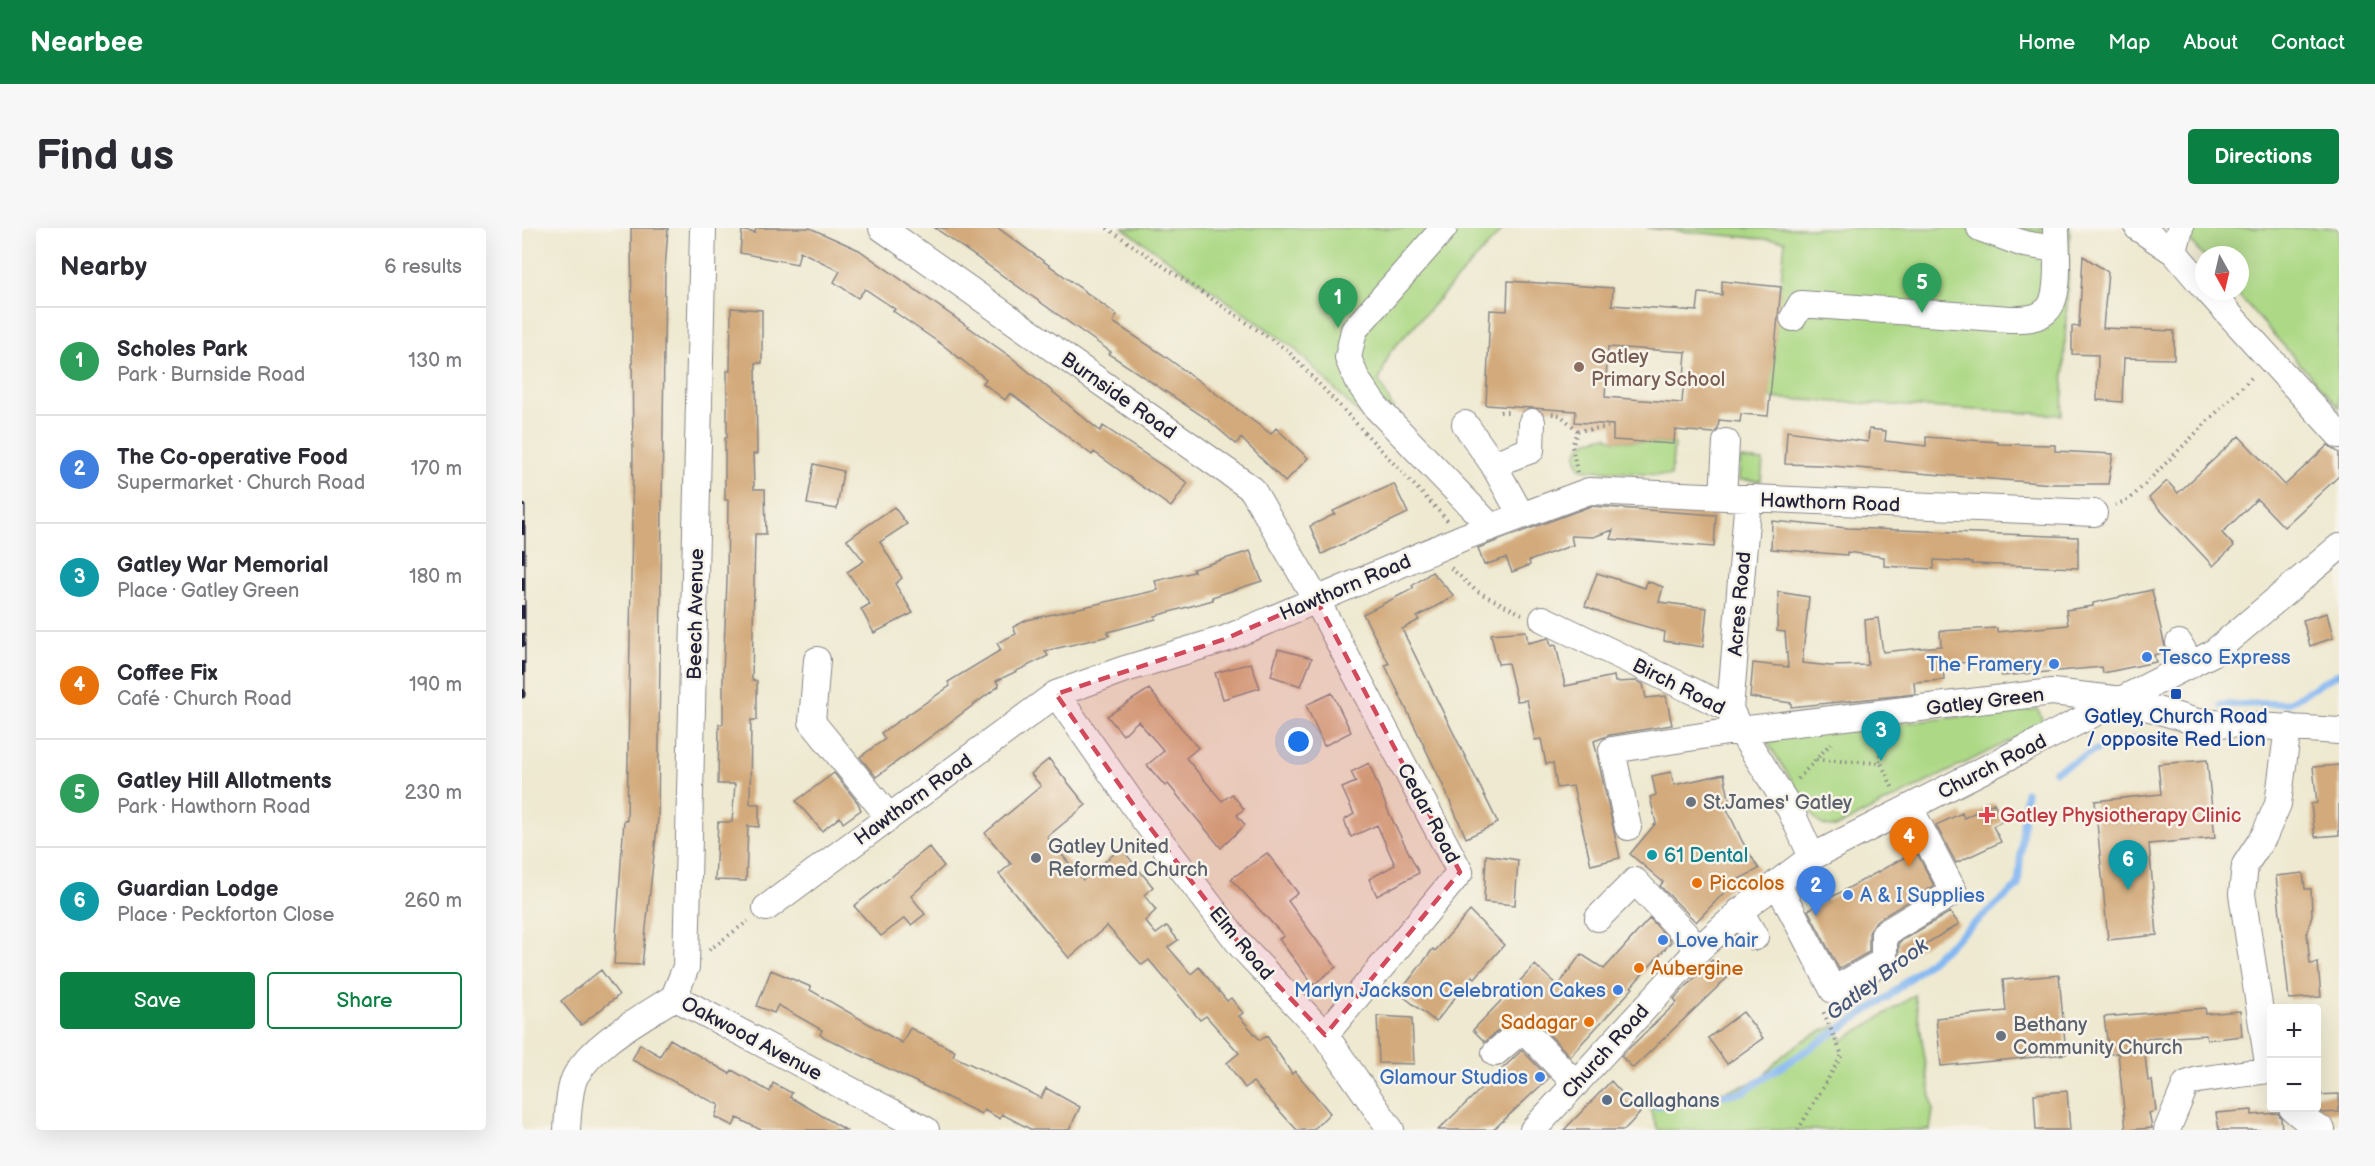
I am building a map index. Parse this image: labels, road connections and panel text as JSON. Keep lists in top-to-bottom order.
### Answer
{
  "streets": {
    "street": [
      "Burnside Road",
      "Hawthorn Road",
      "Acres Road",
      "Beech Avenue",
      "Birch Road",
      "Gatley Green",
      "Church Road",
      "Cedar Road",
      "Elm Road",
      "Oakwood Avenue"
    ]
  },
  "crossings": [
    ["Burnside Road", "Hawthorn Road"],
    ["Burnside Road", "Cedar Road"],
    ["Hawthorn Road", "Acres Road"],
    ["Hawthorn Road", "Cedar Road"],
    ["Hawthorn Road", "Elm Road"],
    ["Acres Road", "Birch Road"],
    ["Acres Road", "Gatley Green"],
    ["Beech Avenue", "Oakwood Avenue"],
    ["Birch Road", "Gatley Green"],
    ["Birch Road", "Church Road"],
    ["Gatley Green", "Church Road"],
    ["Cedar Road", "Elm Road"]
  ],
  "water": ["Gatley Brook"],
  "places": {
    "other": [
      "Gatley Primary School",
      "Tesco Express",
      "The Framery",
      "St.James' Gatley",
      "61 Dental",
      "Gatley United Reformed Church",
      "Piccolos",
      "A & I Supplies",
      "Love hair",
      "Aubergine",
      "Marlyn Jackson Celebration Cakes",
      "Sadagar",
      "Bethany Community Church",
      "Glamour Studios",
      "Callaghans"
    ],
    "transit": ["Gatley, Church Road / opposite Red Lion"],
    "health": ["Gatley Physiotherapy Clinic"]
  },
  "north": "bottom",
  "page": {
    "header": "Nearbee",
    "nav": [
      "Home",
      "Map",
      "About",
      "Contact"
    ],
    "buttons": [
      "Directions",
      ["Save", "Share"]
    ],
    "title": "Find us",
    "heading": ["Nearby", "6 results"],
    "pins": [
      "5",
      "1",
      "3",
      "4",
      "6",
      "2"
    ],
    "list": [
      {
        "mark": "1",
        "name": "Scholes Park",
        "note": "Park · Burnside Road",
        "value": "130 m"
      },
      {
        "mark": "2",
        "name": "The Co-operative Food",
        "note": "Supermarket · Church Road",
        "value": "170 m"
      },
      {
        "mark": "3",
        "name": "Gatley War Memorial",
        "note": "Place · Gatley Green",
        "value": "180 m"
      },
      {
        "mark": "4",
        "name": "Coffee Fix",
        "note": "Café · Church Road",
        "value": "190 m"
      },
      {
        "mark": "5",
        "name": "Gatley Hill Allotments",
        "note": "Park · Hawthorn Road",
        "value": "230 m"
      },
      {
        "mark": "6",
        "name": "Guardian Lodge",
        "note": "Place · Peckforton Close",
        "value": "260 m"
      }
    ],
    "map_buttons": ["+", "−"]
  }
}
